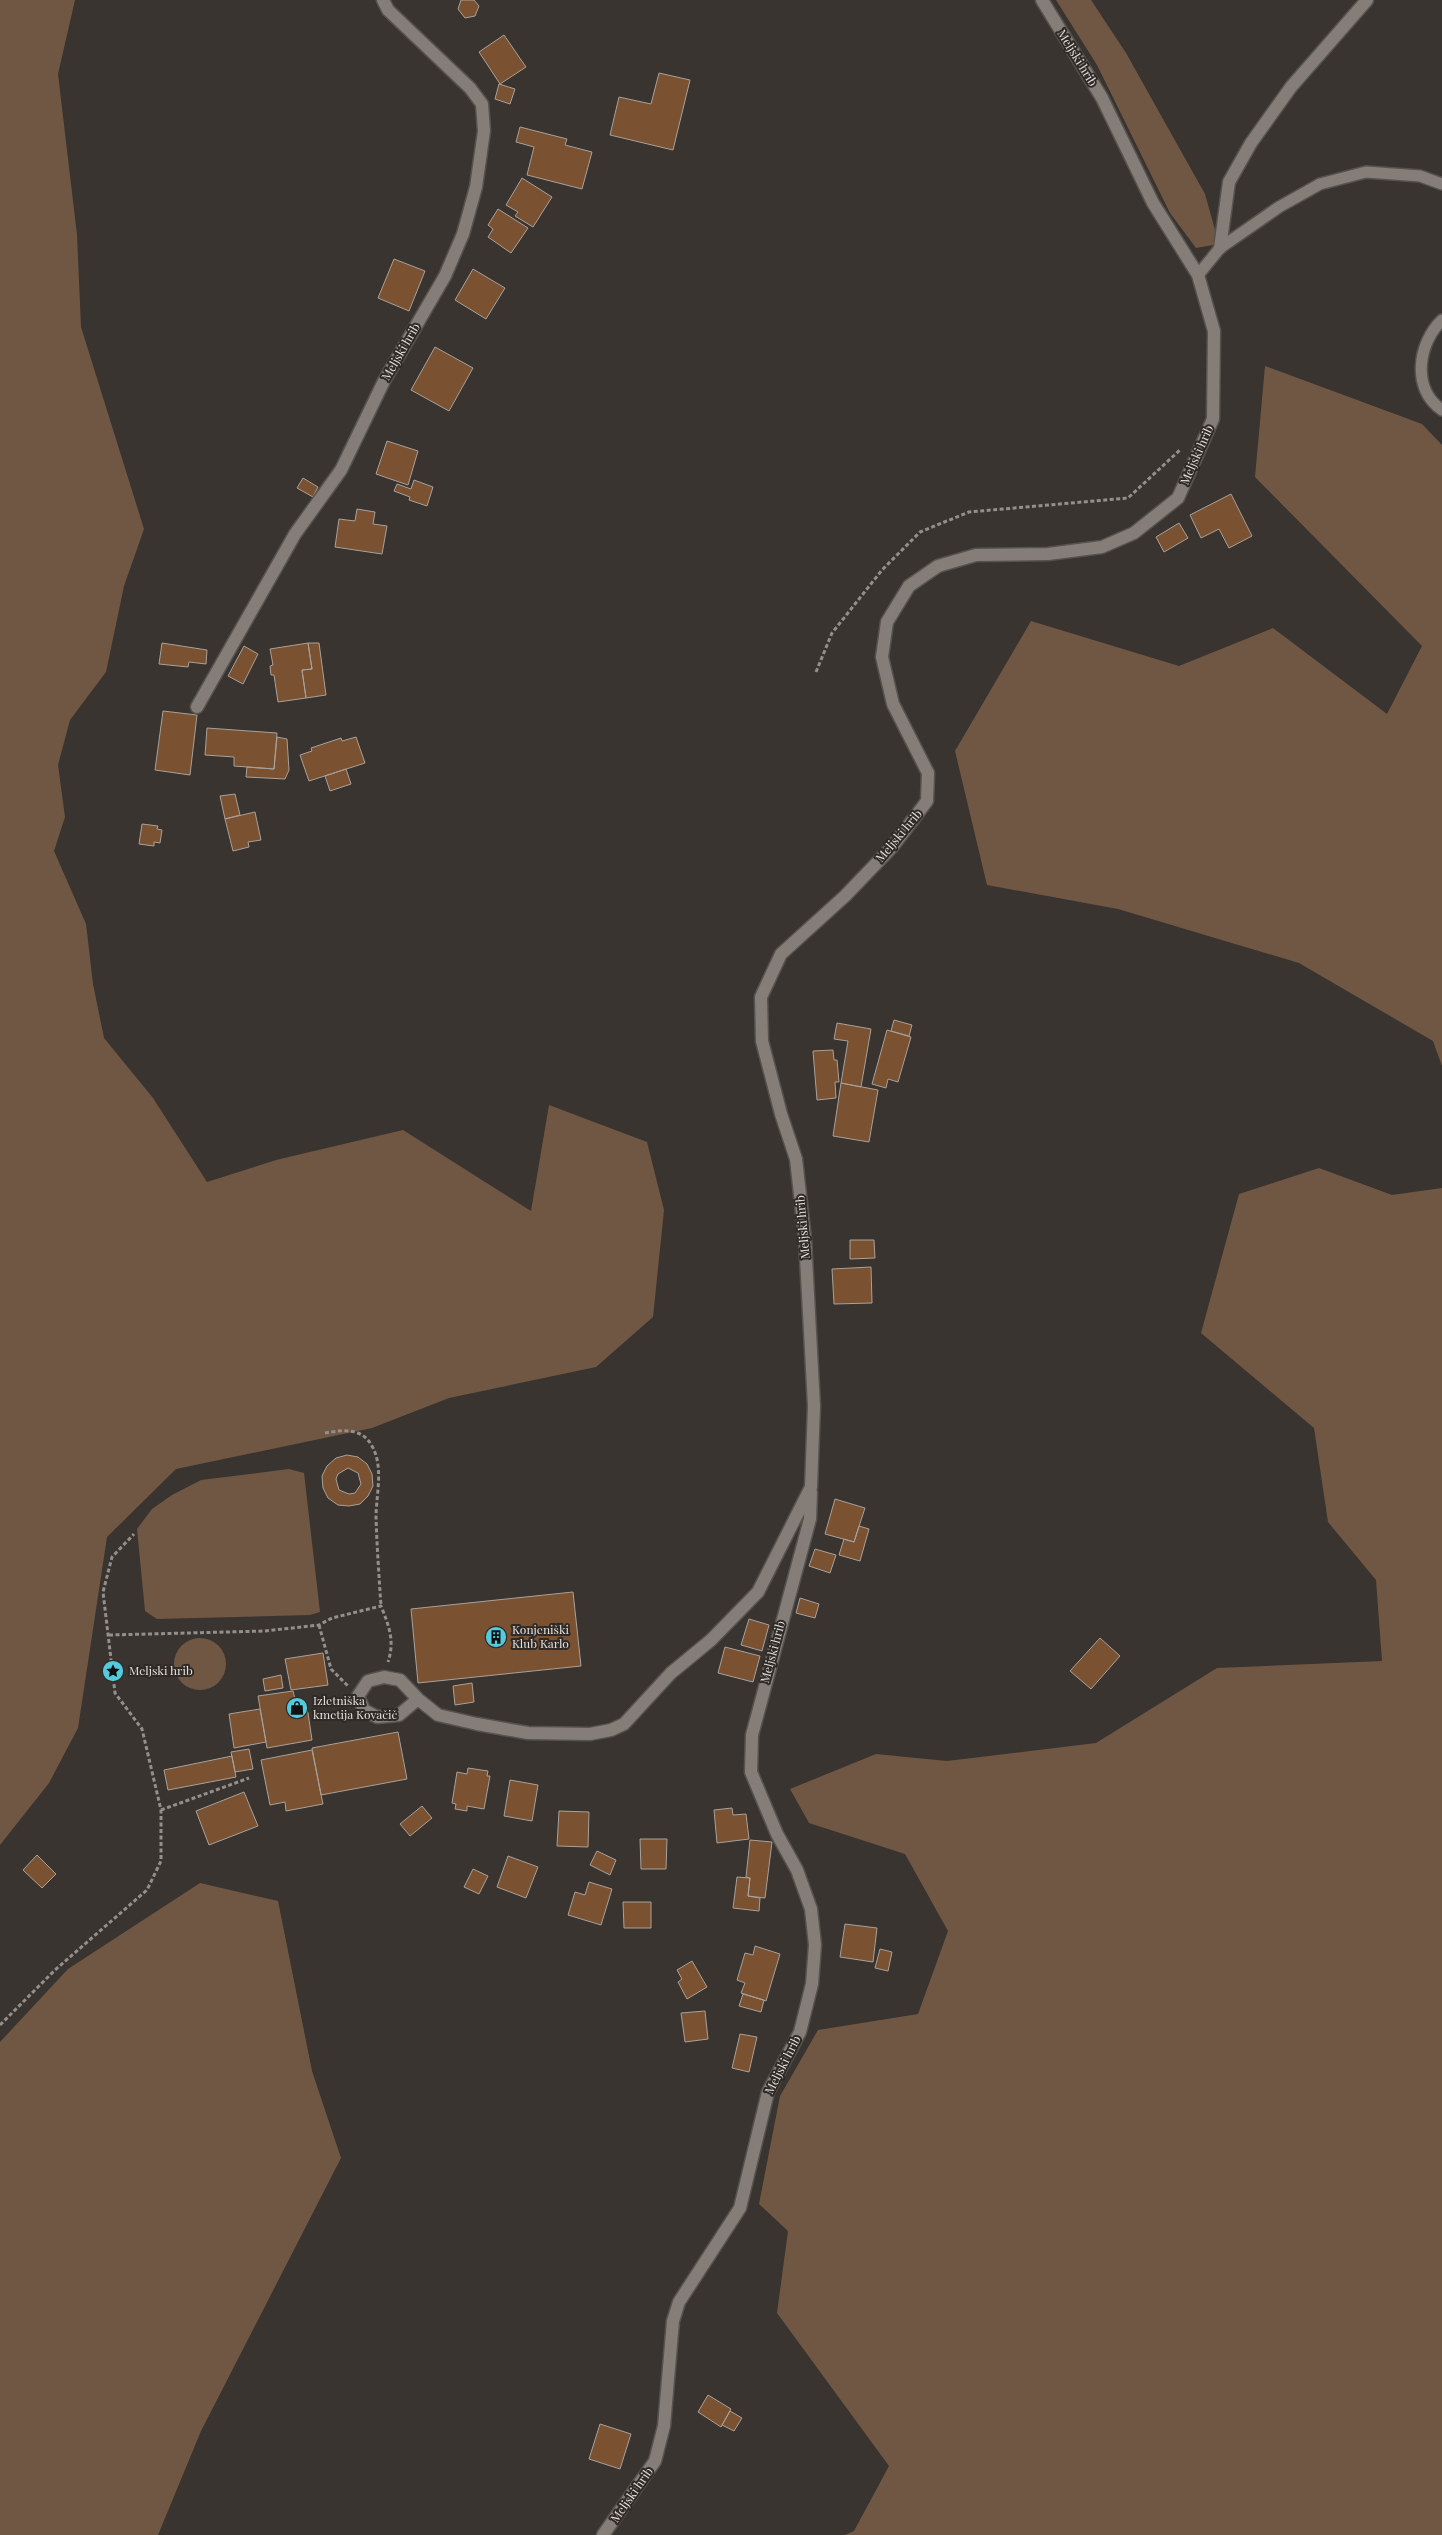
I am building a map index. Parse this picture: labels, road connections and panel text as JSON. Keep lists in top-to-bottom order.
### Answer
{
  "streets": {
    "street": ["Meljski hrib"]
  },
  "places": {
    "building": ["Konjeniški Klub Karlo"],
    "place": ["Meljski hrib"],
    "shop": ["Izletniška kmetija Kovačič"]
  }
}
